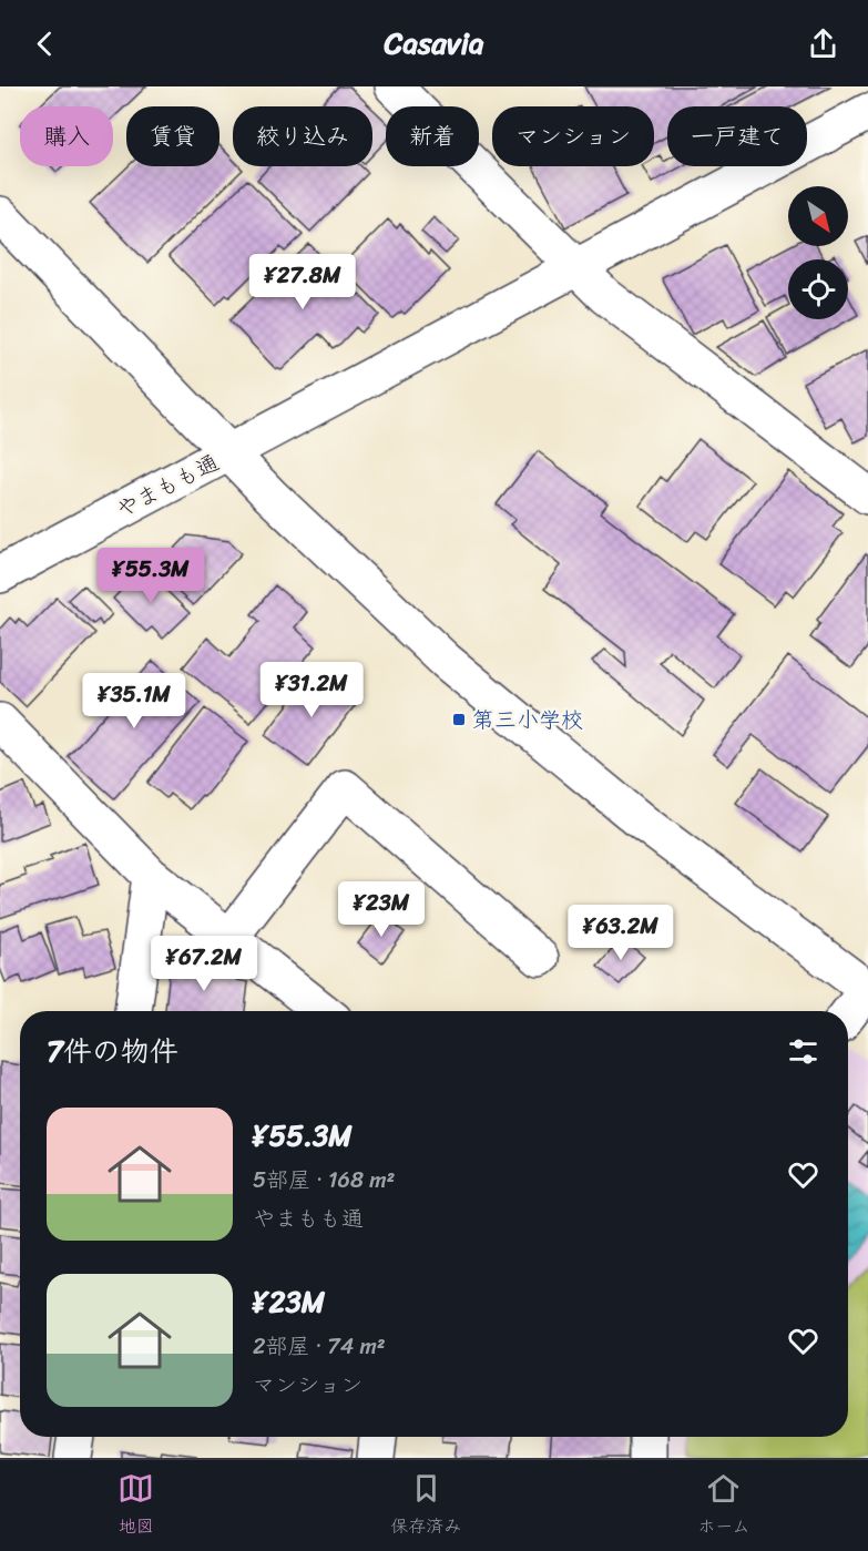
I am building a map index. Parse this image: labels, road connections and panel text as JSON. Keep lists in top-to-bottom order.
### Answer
{
  "streets": {
    "street": ["やまもも通"]
  },
  "places": {
    "transit": ["第三小学校"]
  },
  "north": "bottom right",
  "page": {
    "header": "Casavia",
    "chip": [
      "購入",
      "賃貸",
      "絞り込み",
      "新着",
      "マンション",
      "一戸建て"
    ],
    "price": [
      "¥27.8M",
      "¥55.3M",
      "¥31.2M",
      "¥35.1M",
      "¥23M",
      "¥63.2M",
      "¥67.2M"
    ],
    "heading": "7件の物件",
    "list": [
      {
        "name": "¥55.3M",
        "note": "5部屋 · 168 m² · やまもも通"
      },
      {
        "name": "¥23M",
        "note": "2部屋 · 74 m² · マンション"
      }
    ],
    "tabs": ["地図", "保存済み", "ホーム"]
  }
}
